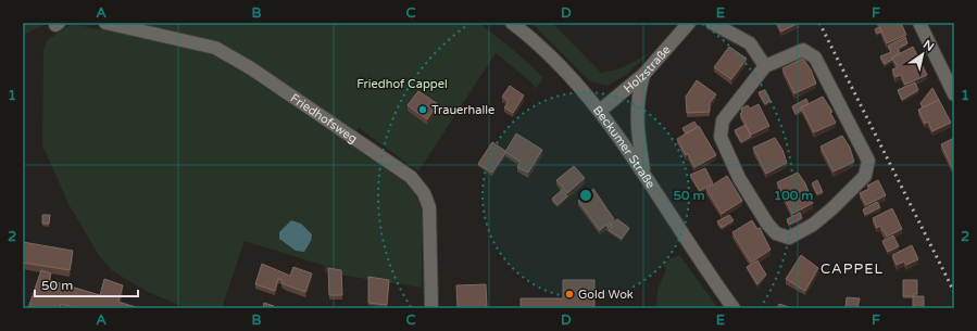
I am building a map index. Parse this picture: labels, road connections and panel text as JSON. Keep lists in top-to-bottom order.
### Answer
{
  "streets": {
    "street": ["Holzstraße", "Friedhofsweg", "Beckumer Straße"]
  },
  "crossings": [
    ["Holzstraße", "Beckumer Straße"]
  ],
  "districts": ["CAPPEL"],
  "parks": ["Friedhof Cappel"],
  "places": ["Trauerhalle", "Gold Wok"],
  "scale_bar": "50 m",
  "north": "top right",
  "grid": {
    "columns": [
      "A",
      "B",
      "C",
      "D",
      "E",
      "F"
    ],
    "rows": ["1", "2"]
  },
  "rings": ["50 m", "100 m"]
}
